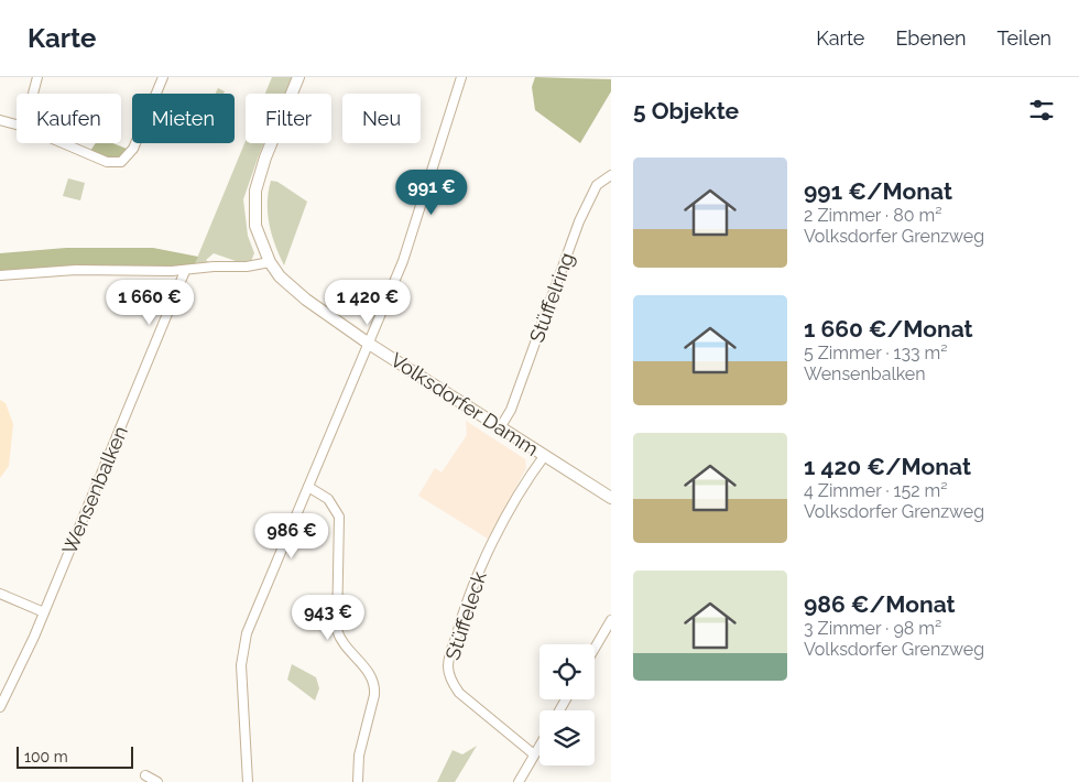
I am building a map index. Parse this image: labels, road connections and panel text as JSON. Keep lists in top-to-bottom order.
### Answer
{
  "streets": {
    "main road": ["Volksdorfer Damm"],
    "street": ["Stüffelring", "Wensenbalken", "Stüffeleck"]
  },
  "crossings": [
    ["Stüffelring", "Volksdorfer Damm"],
    ["Volksdorfer Damm", "Stüffeleck"]
  ],
  "scale_bar": "100 m",
  "page": {
    "header": "Karte",
    "nav": ["Karte", "Ebenen", "Teilen"],
    "heading": "5 Objekte",
    "chip": [
      "Kaufen",
      "Mieten",
      "Filter",
      "Neu"
    ],
    "list": [
      {
        "name": "991 €/Monat",
        "note": "2 Zimmer · 80 m² · Volksdorfer Grenzweg"
      },
      {
        "name": "1 660 €/Monat",
        "note": "5 Zimmer · 133 m² · Wensenbalken"
      },
      {
        "name": "1 420 €/Monat",
        "note": "4 Zimmer · 152 m² · Volksdorfer Grenzweg"
      },
      {
        "name": "986 €/Monat",
        "note": "3 Zimmer · 98 m² · Volksdorfer Grenzweg"
      }
    ],
    "price": [
      "991 €",
      "1 660 €",
      "1 420 €",
      "986 €",
      "943 €"
    ],
    "scale": "100 m"
  }
}
